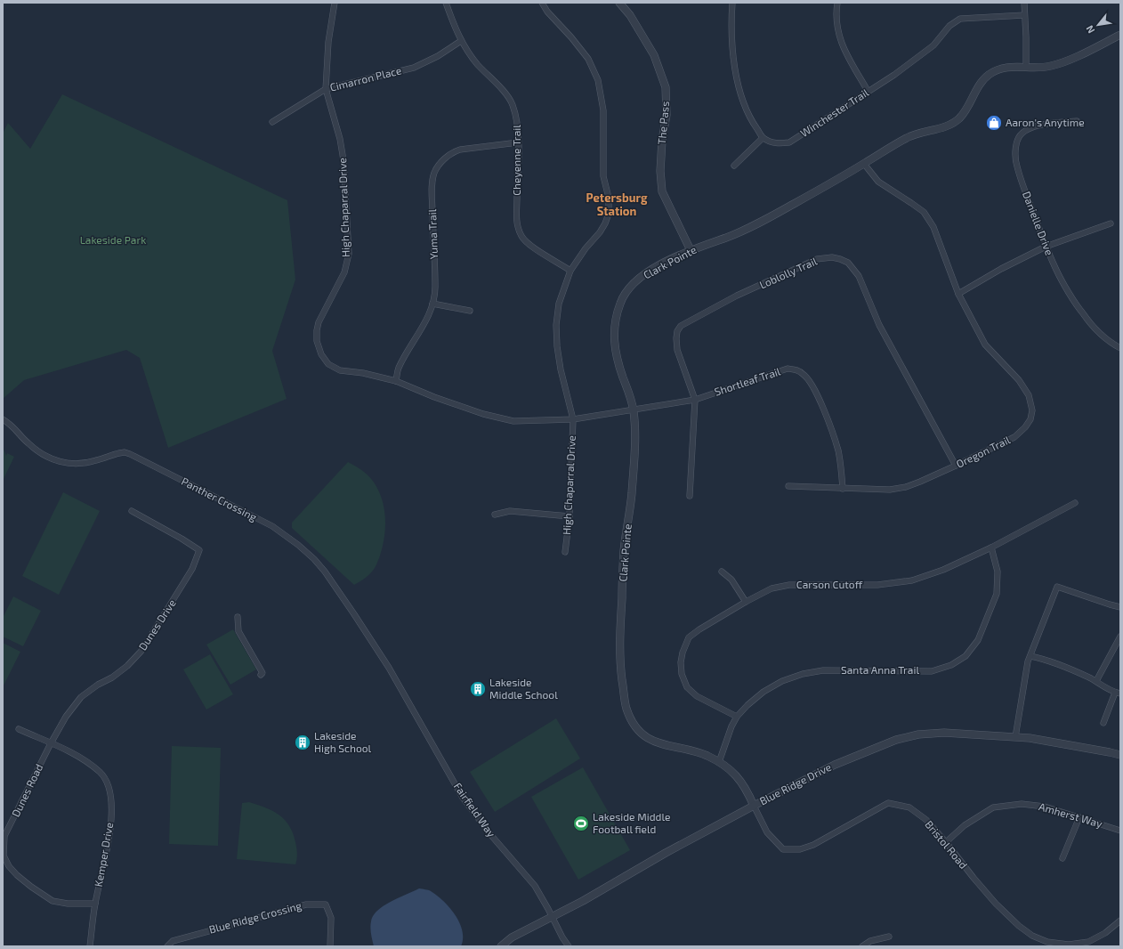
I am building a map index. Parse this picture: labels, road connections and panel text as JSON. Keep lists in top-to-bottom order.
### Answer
{
  "streets": {
    "street": [
      "Cimarron Place",
      "Winchester Trail",
      "The Pass",
      "Cheyenne Trail",
      "High Chaparral Drive",
      "Danielle Drive",
      "Yuma Trail",
      "Clark Pointe",
      "Loblolly Trail",
      "Shortleaf Trail",
      "Oregon Trail",
      "Panther Crossing",
      "Carson Cutoff",
      "Dunes Drive",
      "Santa Anna Trail",
      "Blue Ridge Drive",
      "Dunes Road",
      "Fairfield Way",
      "Amherst Way",
      "Bristol Road",
      "Kemper Drive",
      "Blue Ridge Crossing"
    ]
  },
  "crossings": [
    ["Cimarron Place", "Cheyenne Trail"],
    ["Cimarron Place", "High Chaparral Drive"],
    ["The Pass", "Clark Pointe"],
    ["Cheyenne Trail", "High Chaparral Drive"],
    ["Cheyenne Trail", "Yuma Trail"],
    ["High Chaparral Drive", "Yuma Trail"],
    ["High Chaparral Drive", "Clark Pointe"],
    ["High Chaparral Drive", "Shortleaf Trail"],
    ["Clark Pointe", "Shortleaf Trail"],
    ["Clark Pointe", "Oregon Trail"],
    ["Clark Pointe", "Santa Anna Trail"],
    ["Clark Pointe", "Blue Ridge Drive"],
    ["Clark Pointe", "Bristol Road"],
    ["Loblolly Trail", "Shortleaf Trail"],
    ["Loblolly Trail", "Oregon Trail"],
    ["Shortleaf Trail", "Oregon Trail"],
    ["Panther Crossing", "Fairfield Way"],
    ["Carson Cutoff", "Santa Anna Trail"],
    ["Dunes Drive", "Dunes Road"],
    ["Dunes Drive", "Kemper Drive"],
    ["Blue Ridge Drive", "Fairfield Way"],
    ["Blue Ridge Drive", "Bristol Road"],
    ["Dunes Road", "Kemper Drive"],
    ["Amherst Way", "Bristol Road"]
  ],
  "districts": ["Petersburg Station"],
  "parks": ["Lakeside Park"],
  "places": {
    "shop": ["Aaron's Anytime"],
    "building": ["Lakeside Middle School", "Lakeside High School"],
    "sports": ["Lakeside Middle Football field"]
  },
  "north": "bottom left"
}
